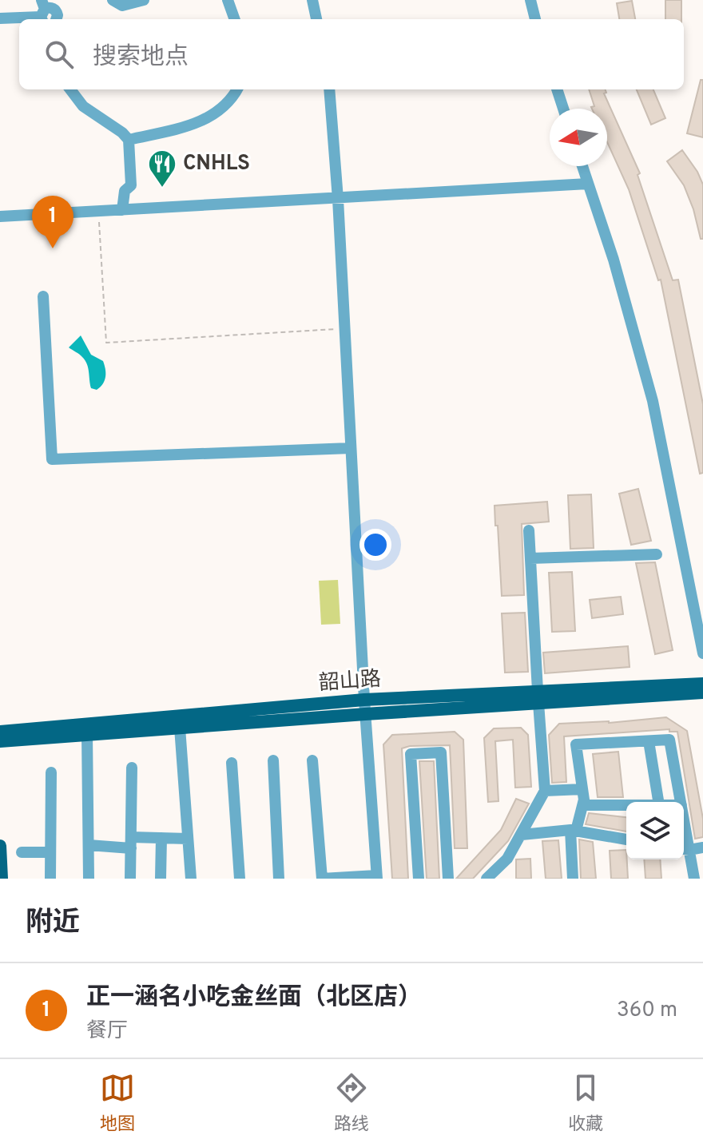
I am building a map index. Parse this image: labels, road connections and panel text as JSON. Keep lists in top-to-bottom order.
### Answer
{
  "streets": {
    "main road": ["韶山路"]
  },
  "places": {
    "restaurant": ["CNHLS"]
  },
  "north": "left",
  "page": {
    "search": "搜索地点",
    "pins": "1",
    "heading": "附近",
    "list": [
      {
        "mark": "1",
        "name": "正一涵名小吃金丝面（北区店）",
        "note": "餐厅",
        "value": "360 m"
      }
    ],
    "nav": ["地图", "路线", "收藏"]
  }
}
